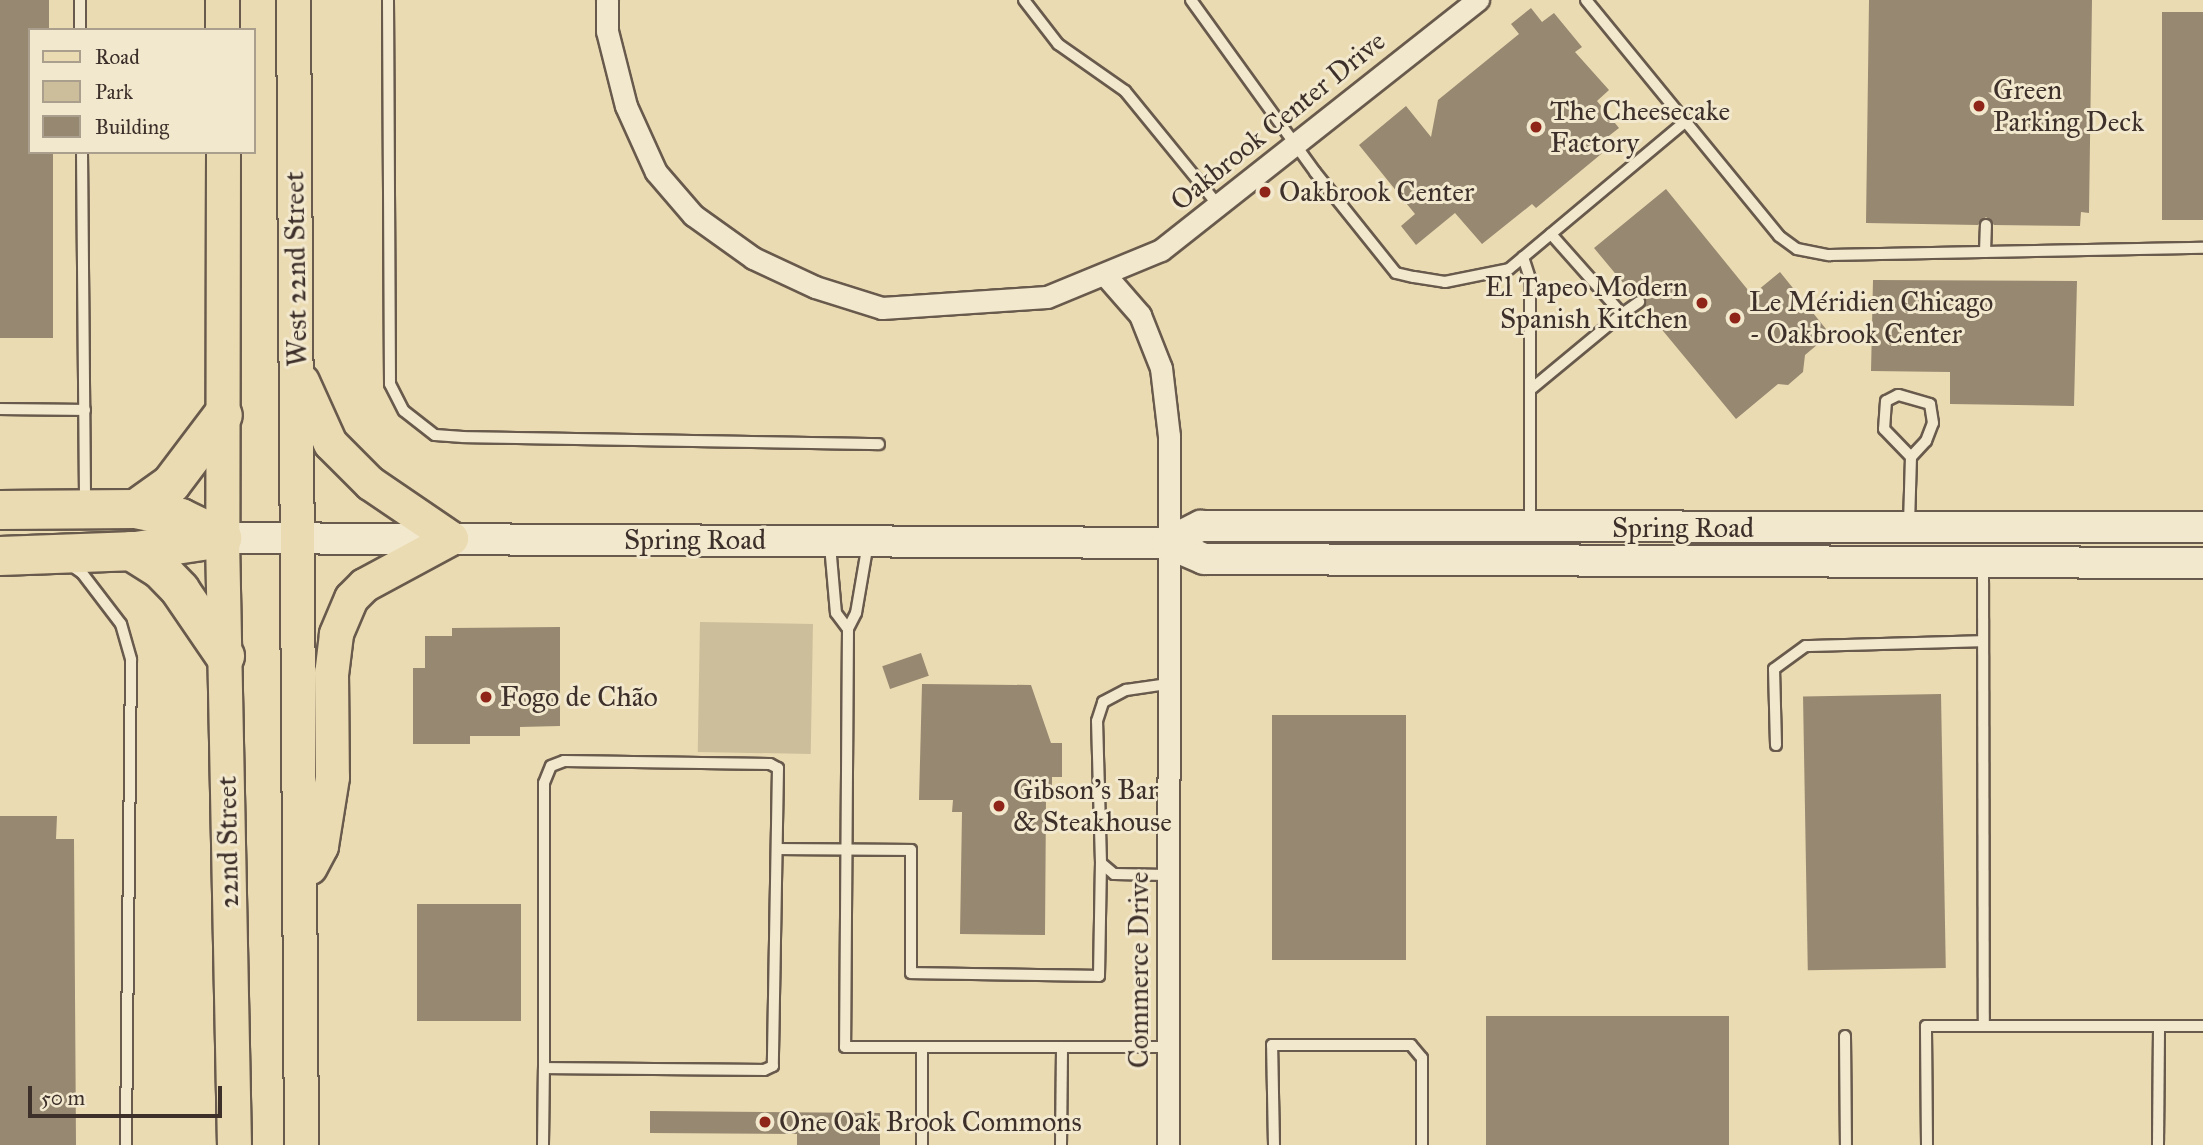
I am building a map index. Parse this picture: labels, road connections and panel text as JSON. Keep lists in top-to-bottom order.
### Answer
{
  "streets": {
    "main road": ["West 22nd Street", "22nd Street"],
    "street": ["Oakbrook Center Drive", "Spring Road", "Commerce Drive"]
  },
  "crossings": [
    ["West 22nd Street", "Spring Road"],
    ["Spring Road", "22nd Street"],
    ["Spring Road", "Commerce Drive"]
  ],
  "places": [
    "Green Parking Deck",
    "The Cheesecake Factory",
    "Oakbrook Center",
    "El Tapeo Modern Spanish Kitchen",
    "Le Méridien Chicago - Oakbrook Center",
    "Fogo de Chão",
    "Gibson's Bar & Steakhouse",
    "One Oak Brook Commons"
  ],
  "legend": ["Road", "Park", "Building"],
  "scale_bar": "50 m"
}
